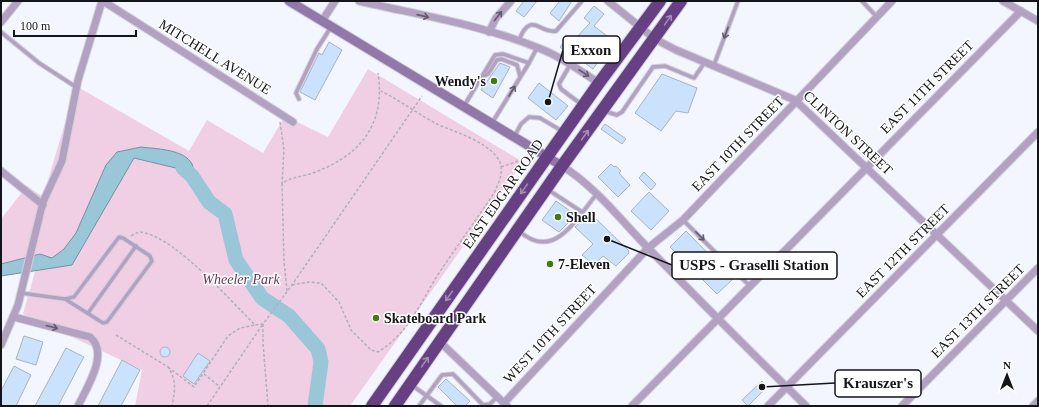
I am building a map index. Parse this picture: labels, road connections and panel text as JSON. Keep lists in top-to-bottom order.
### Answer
{
  "streets": {
    "highway": ["EAST EDGAR ROAD"],
    "street": [
      "MITCHELL AVENUE",
      "EAST 11TH STREET",
      "CLINTON STREET",
      "EAST 10TH STREET",
      "EAST 12TH STREET",
      "EAST 13TH STREET",
      "WEST 10TH STREET"
    ]
  },
  "crossings": [
    ["EAST 11TH STREET", "CLINTON STREET"],
    ["CLINTON STREET", "EAST 10TH STREET"],
    ["CLINTON STREET", "EAST EDGAR ROAD"],
    ["CLINTON STREET", "EAST 12TH STREET"],
    ["CLINTON STREET", "EAST 13TH STREET"],
    ["EAST 10TH STREET", "WEST 10TH STREET"]
  ],
  "parks": ["Wheeler Park"],
  "places": [
    "Wendy's",
    "Exxon",
    "Shell",
    "USPS - Graselli Station",
    "7-Eleven",
    "Skateboard Park",
    "Krauszer's"
  ],
  "scale_bar": "100 m",
  "north": "top"
}
